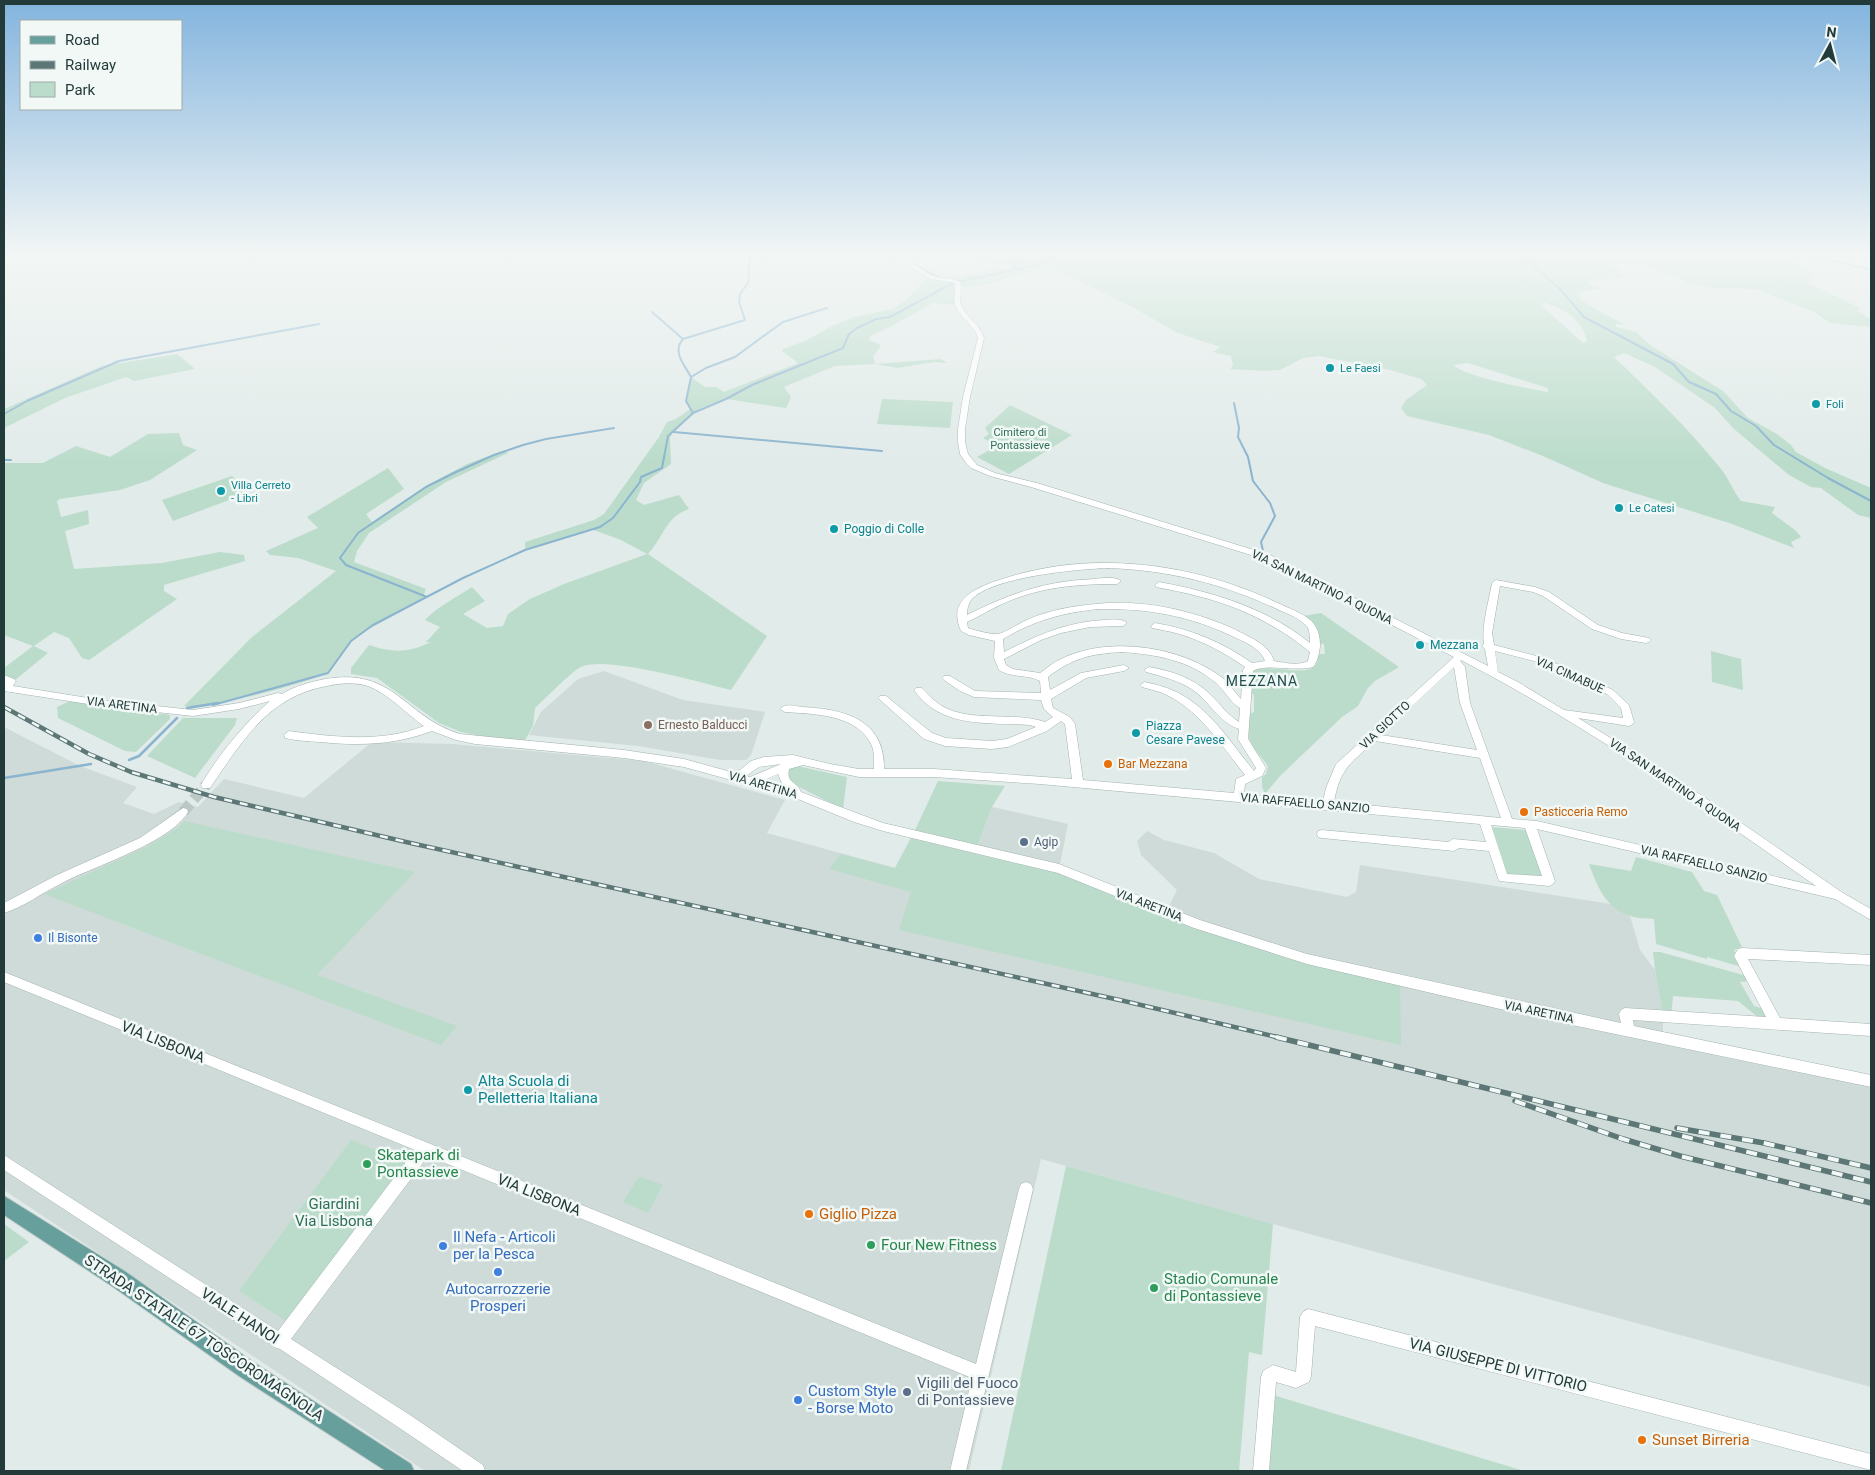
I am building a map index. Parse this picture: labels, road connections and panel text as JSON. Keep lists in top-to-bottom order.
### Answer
{
  "streets": {
    "main road": ["STRADA STATALE 67 TOSCOROMAGNOLA"],
    "street": [
      "VIA SAN MARTINO A QUONA",
      "VIA CIMABUE",
      "VIA ARETINA",
      "VIA GIOTTO",
      "VIA RAFFAELLO SANZIO",
      "VIA LISBONA",
      "VIALE HANOI",
      "VIA GIUSEPPE DI VITTORIO"
    ]
  },
  "crossings": [
    ["VIA SAN MARTINO A QUONA", "VIA CIMABUE"],
    ["VIA SAN MARTINO A QUONA", "VIA GIOTTO"],
    ["VIA SAN MARTINO A QUONA", "VIA RAFFAELLO SANZIO"],
    ["VIA ARETINA", "VIA RAFFAELLO SANZIO"],
    ["VIA GIOTTO", "VIA RAFFAELLO SANZIO"]
  ],
  "districts": ["MEZZANA"],
  "parks": ["Cimitero di Pontassieve", "Giardini Via Lisbona"],
  "places": [
    "Le Faesi",
    "Foli",
    "Villa Cerreto - Libri",
    "Le Catesi",
    "Poggio di Colle",
    "Mezzana",
    "Ernesto Balducci",
    "Piazza Cesare Pavese",
    "Bar Mezzana",
    "Pasticceria Remo",
    "Agip",
    "Il Bisonte",
    "Alta Scuola di Pelletteria Italiana",
    "Skatepark di Pontassieve",
    "Giglio Pizza",
    "Four New Fitness",
    "Il Nefa - Articoli per la Pesca",
    "Autocarrozzerie Prosperi",
    "Stadio Comunale di Pontassieve",
    "Vigili del Fuoco di Pontassieve",
    "Custom Style - Borse Moto",
    "Sunset Birreria"
  ],
  "legend": ["Road", "Railway", "Park"],
  "north": "top"
}
